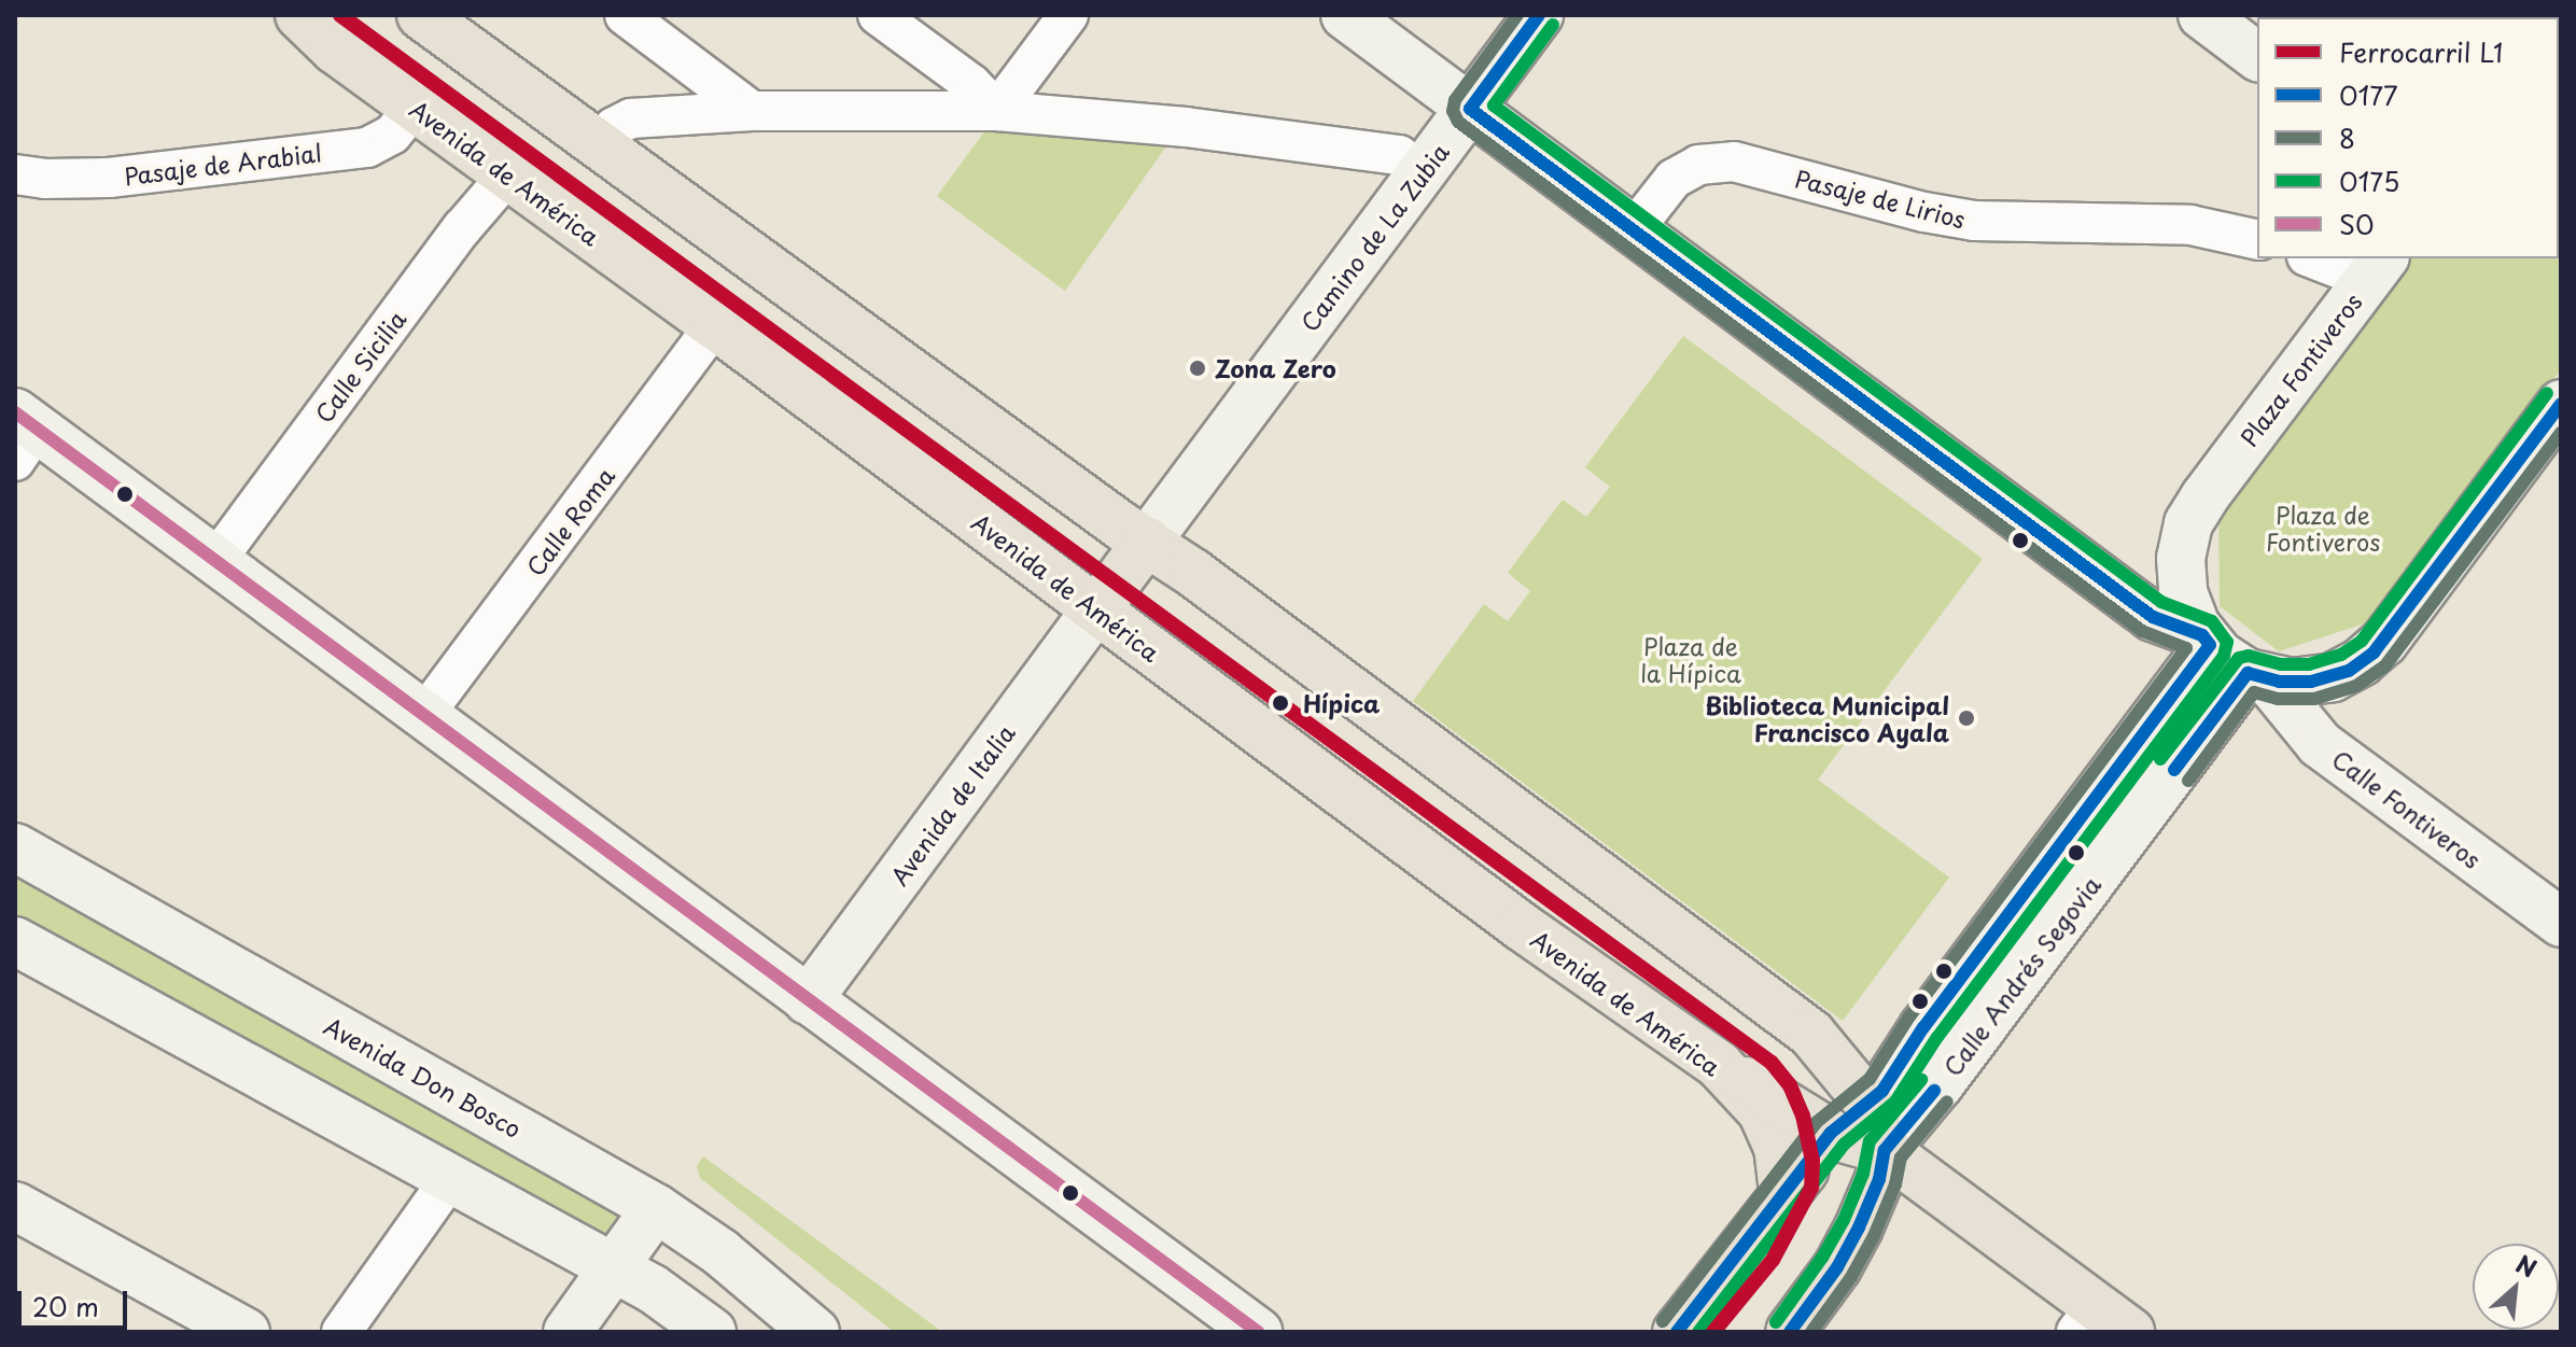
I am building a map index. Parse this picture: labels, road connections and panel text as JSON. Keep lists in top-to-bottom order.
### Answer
{
  "streets": {
    "main road": [
      "Avenida de América",
      "Camino de La Zubia",
      "Plaza Fontiveros",
      "Avenida de Italia",
      "Calle Fontiveros",
      "Calle Andrés Segovia",
      "Avenida Don Bosco"
    ],
    "street": [
      "Pasaje de Arabial",
      "Pasaje de Lirios",
      "Calle Sicilia",
      "Calle Roma"
    ]
  },
  "crossings": [
    ["Pasaje de Arabial", "Avenida de América"],
    ["Avenida de América", "Calle Sicilia"],
    ["Avenida de América", "Calle Roma"],
    ["Avenida de América", "Avenida de Italia"],
    ["Avenida de América", "Calle Andrés Segovia"],
    ["Plaza Fontiveros", "Calle Andrés Segovia"],
    ["Calle Fontiveros", "Calle Andrés Segovia"]
  ],
  "parks": ["Plaza de Fontiveros", "Plaza de la Hípica"],
  "places": ["Zona Zero", "Hípica", "Biblioteca Municipal Francisco Ayala"],
  "lines": [
    "rail line L1",
    "transit line 0177",
    "transit line 8",
    "transit line 0175",
    "transit line S0"
  ],
  "legend": [
    "Ferrocarril L1",
    "0177",
    "8",
    "0175",
    "S0"
  ],
  "scale_bar": "20 m",
  "north": "top right"
}
